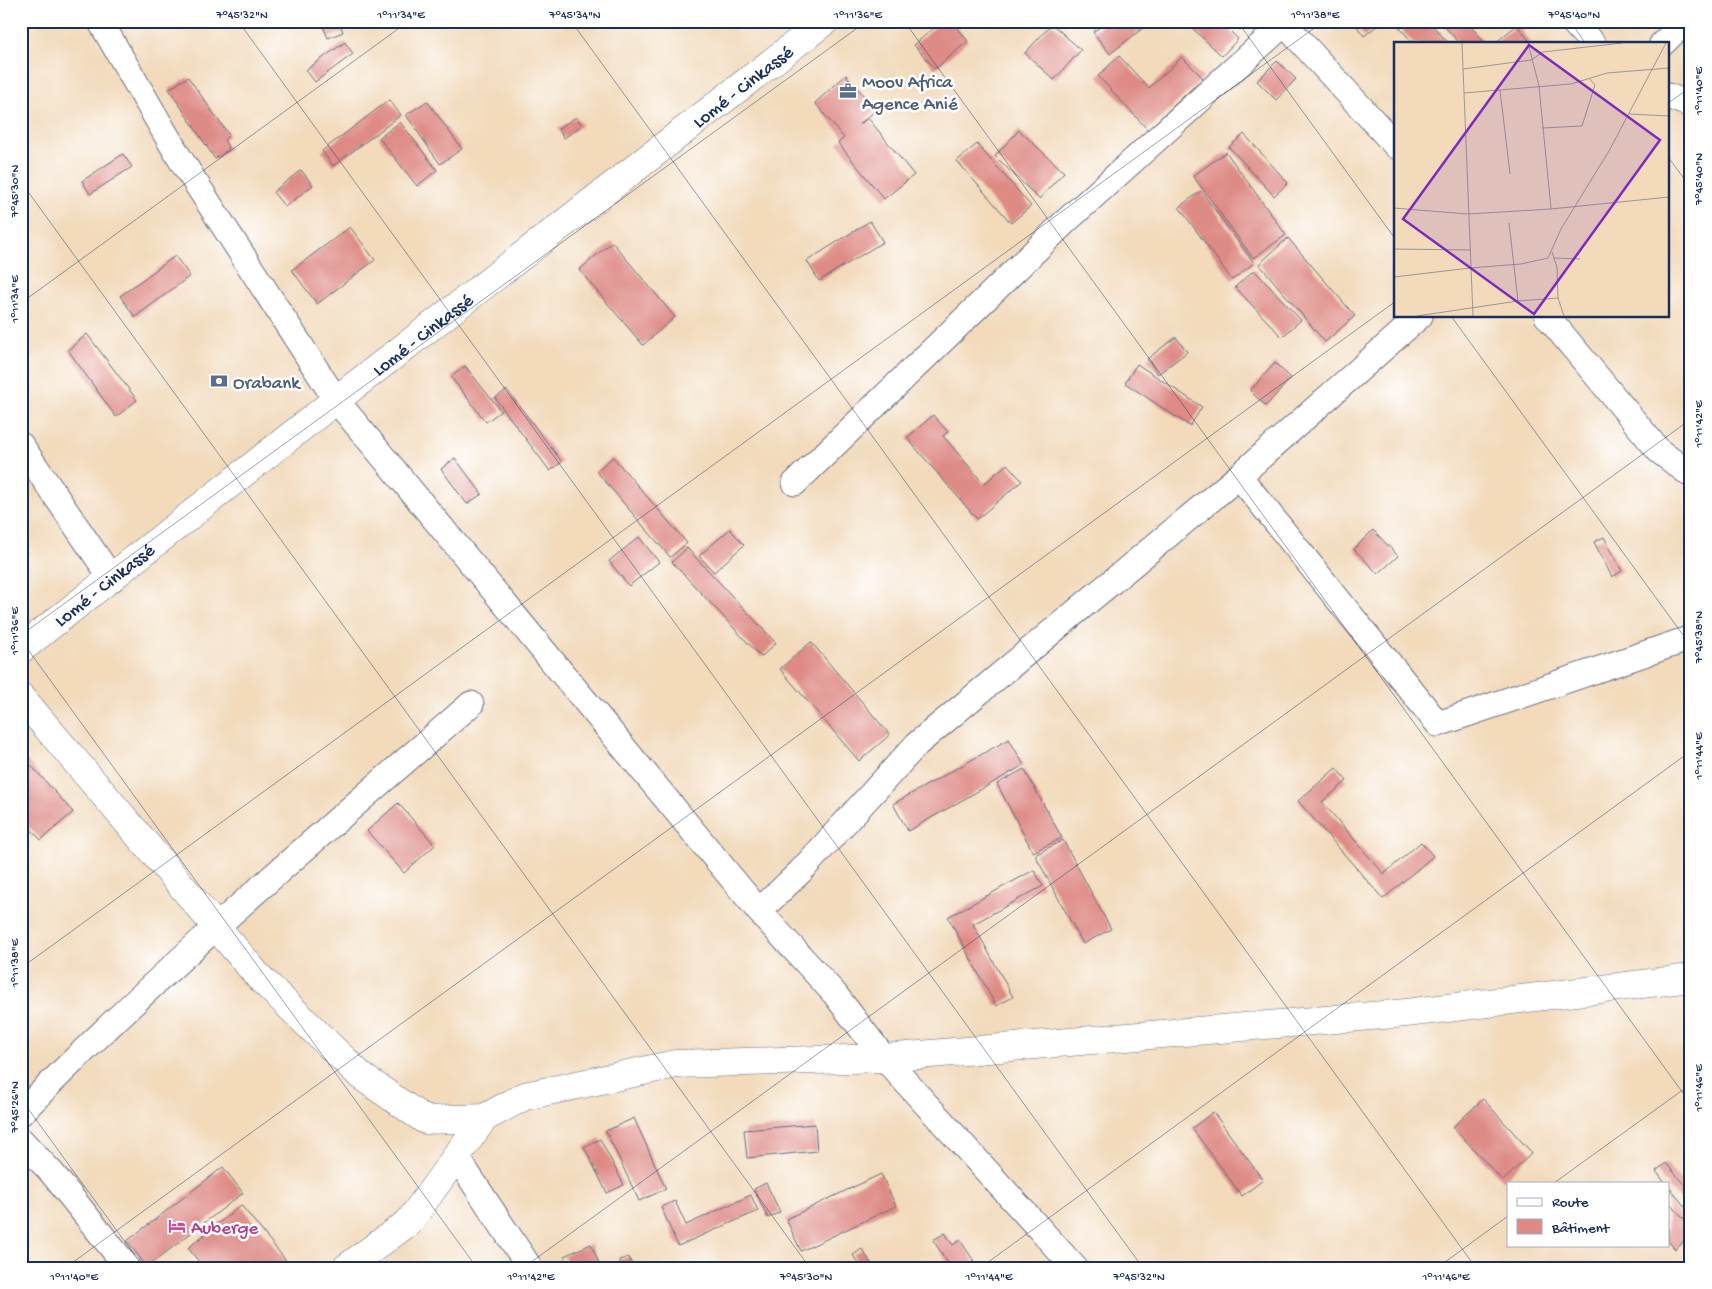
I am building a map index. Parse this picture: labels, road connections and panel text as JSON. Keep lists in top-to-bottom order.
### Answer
{
  "streets": {
    "main road": ["Lomé - Cinkassé"]
  },
  "places": {
    "office": ["Moov Africa Agence Anié"],
    "bank": ["Orabank"],
    "hotel": ["Auberge"]
  },
  "legend": ["Route", "Bâtiment"],
  "coordinates": [
    "7°45'32\"N",
    "1°11'34\"E",
    "7°45'34\"N",
    "1°11'36\"E",
    "1°11'38\"E",
    "7°45'40\"N",
    "1°11'40\"E",
    "7°45'30\"N",
    "1°11'42\"E",
    "7°45'38\"N",
    "1°11'44\"E",
    "1°11'46\"E",
    "7°45'26\"N"
  ]
}
